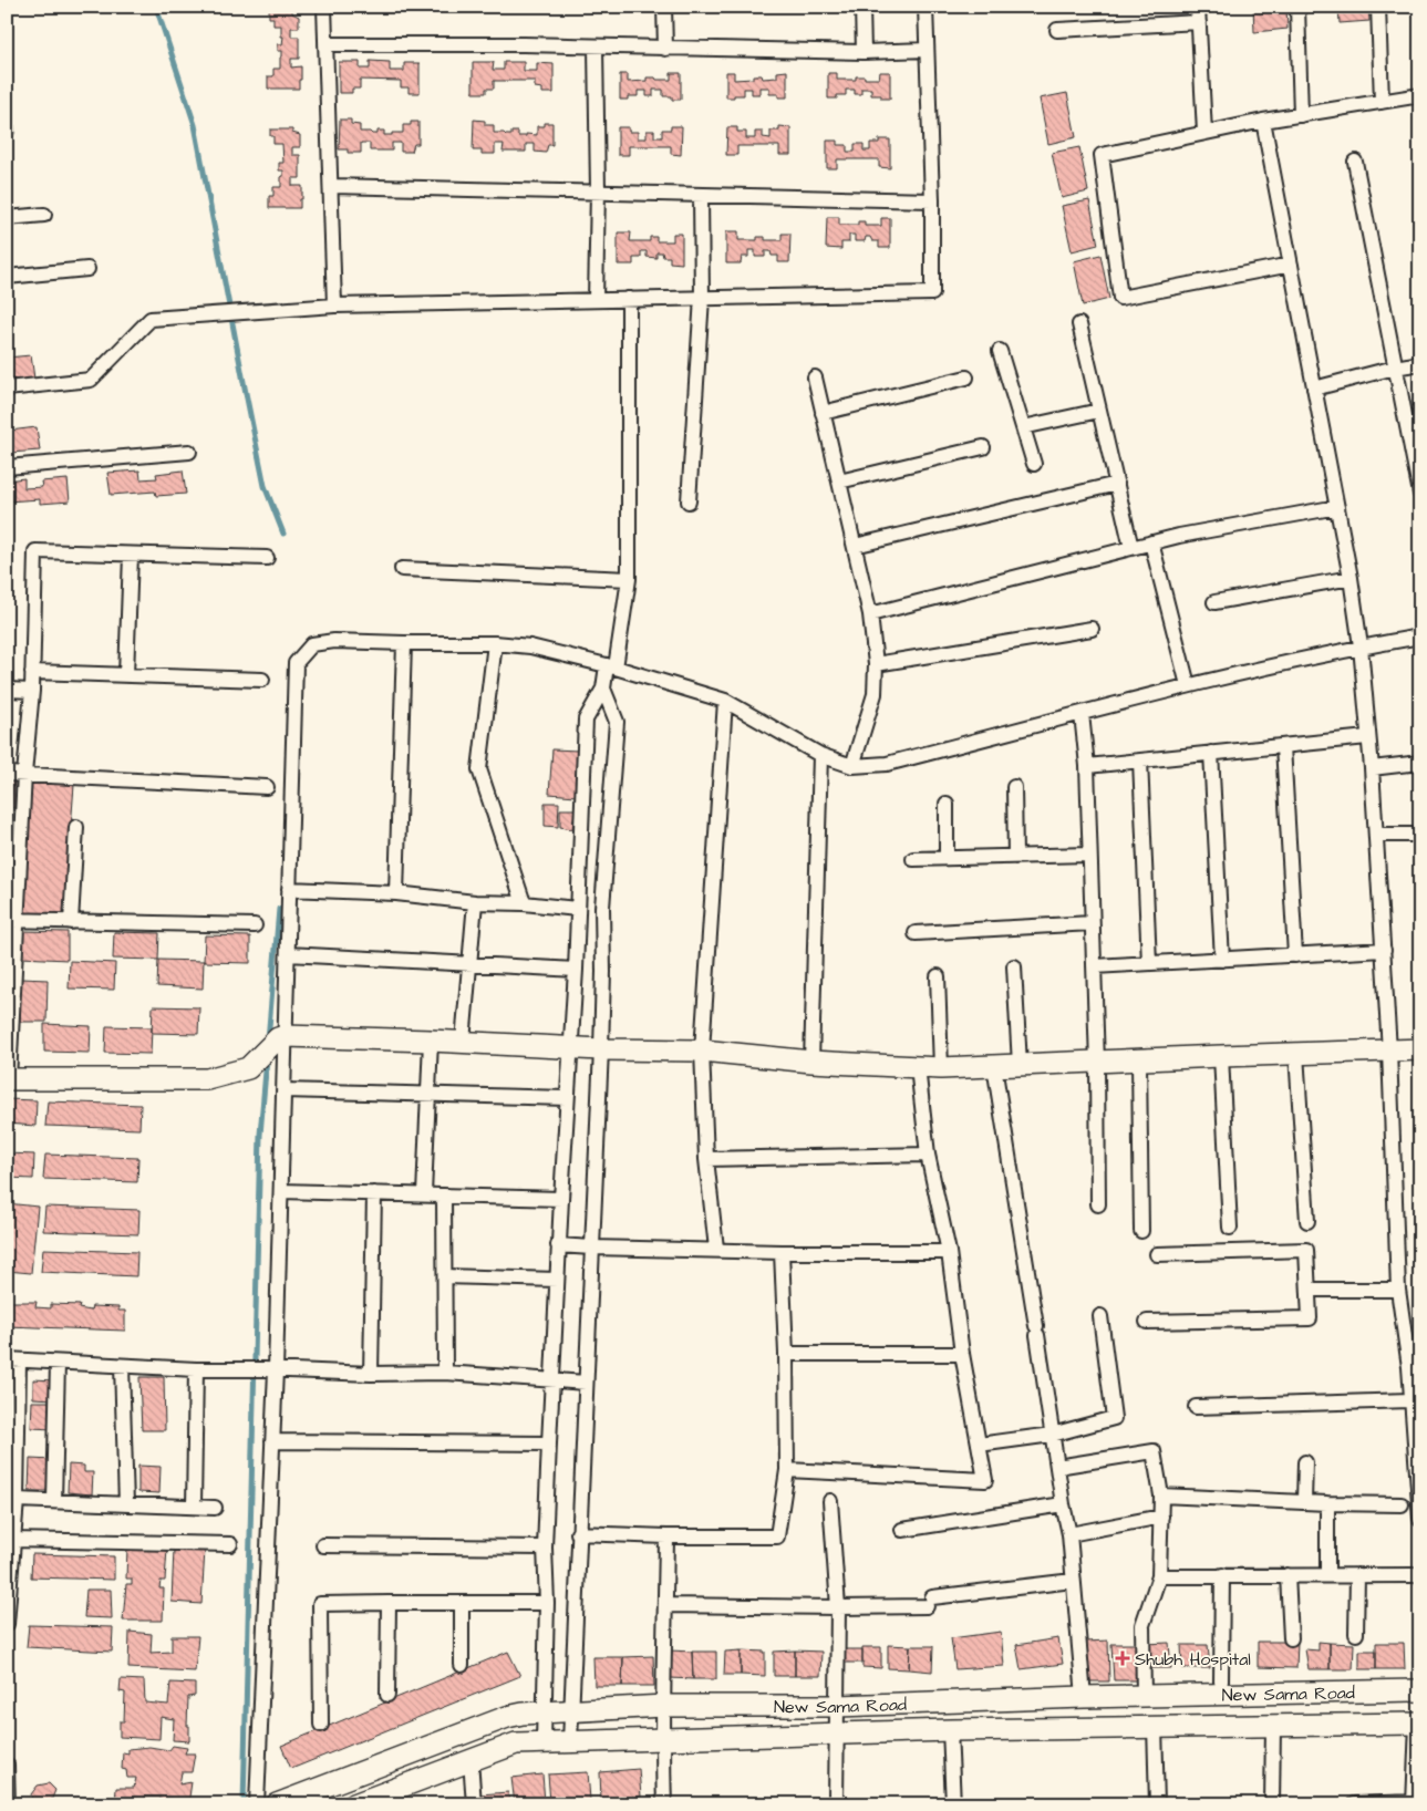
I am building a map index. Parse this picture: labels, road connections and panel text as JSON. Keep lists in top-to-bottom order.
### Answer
{
  "streets": {
    "main road": ["New Sama Road"]
  },
  "places": {
    "health": ["Shubh Hospital"]
  }
}
